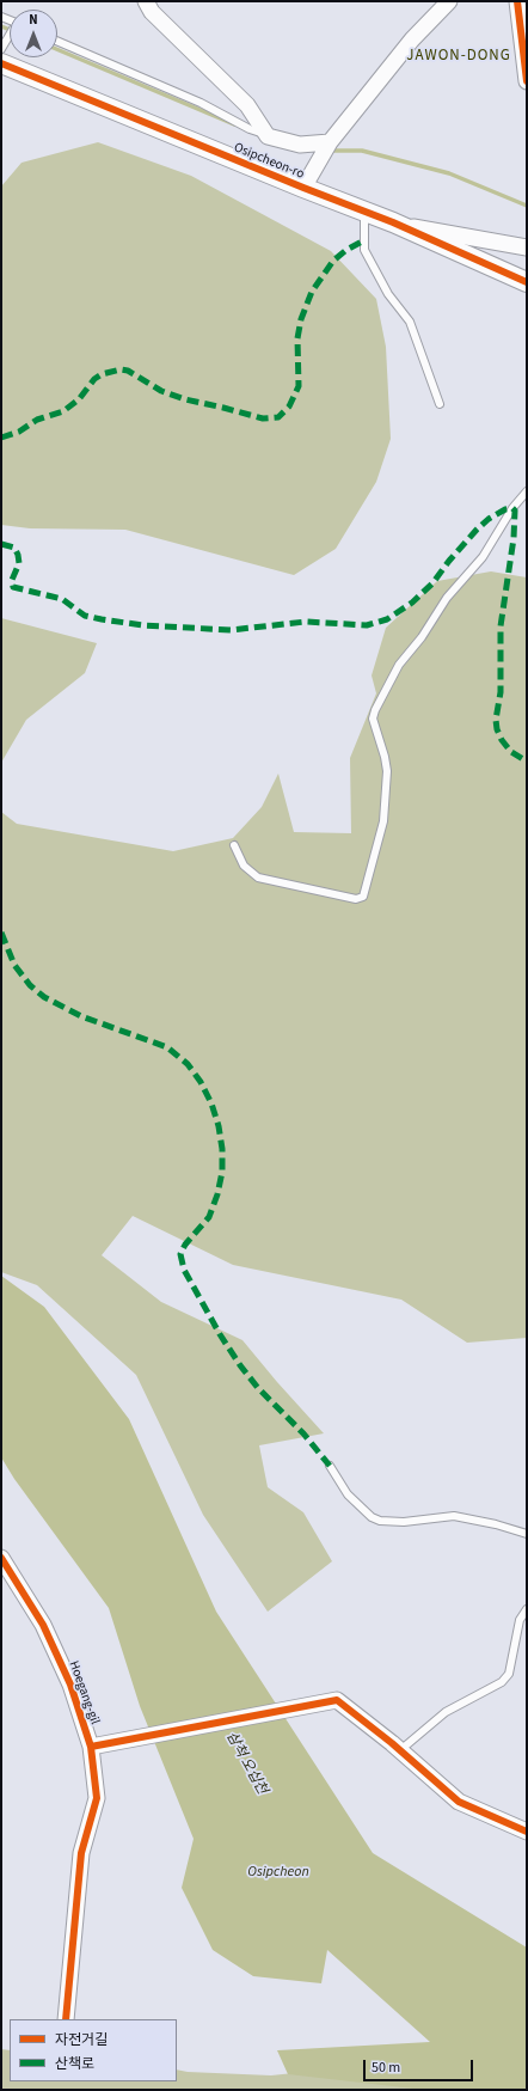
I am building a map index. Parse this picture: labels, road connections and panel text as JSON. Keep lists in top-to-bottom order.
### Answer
{
  "streets": {
    "street": ["Osipcheon-ro", "Hoegang-gil"]
  },
  "districts": ["JAWON-DONG"],
  "water": ["삼척 오십천", "Osipcheon"],
  "legend": ["자전거길", "산책로"],
  "scale_bar": "50 m",
  "north": "top"
}
